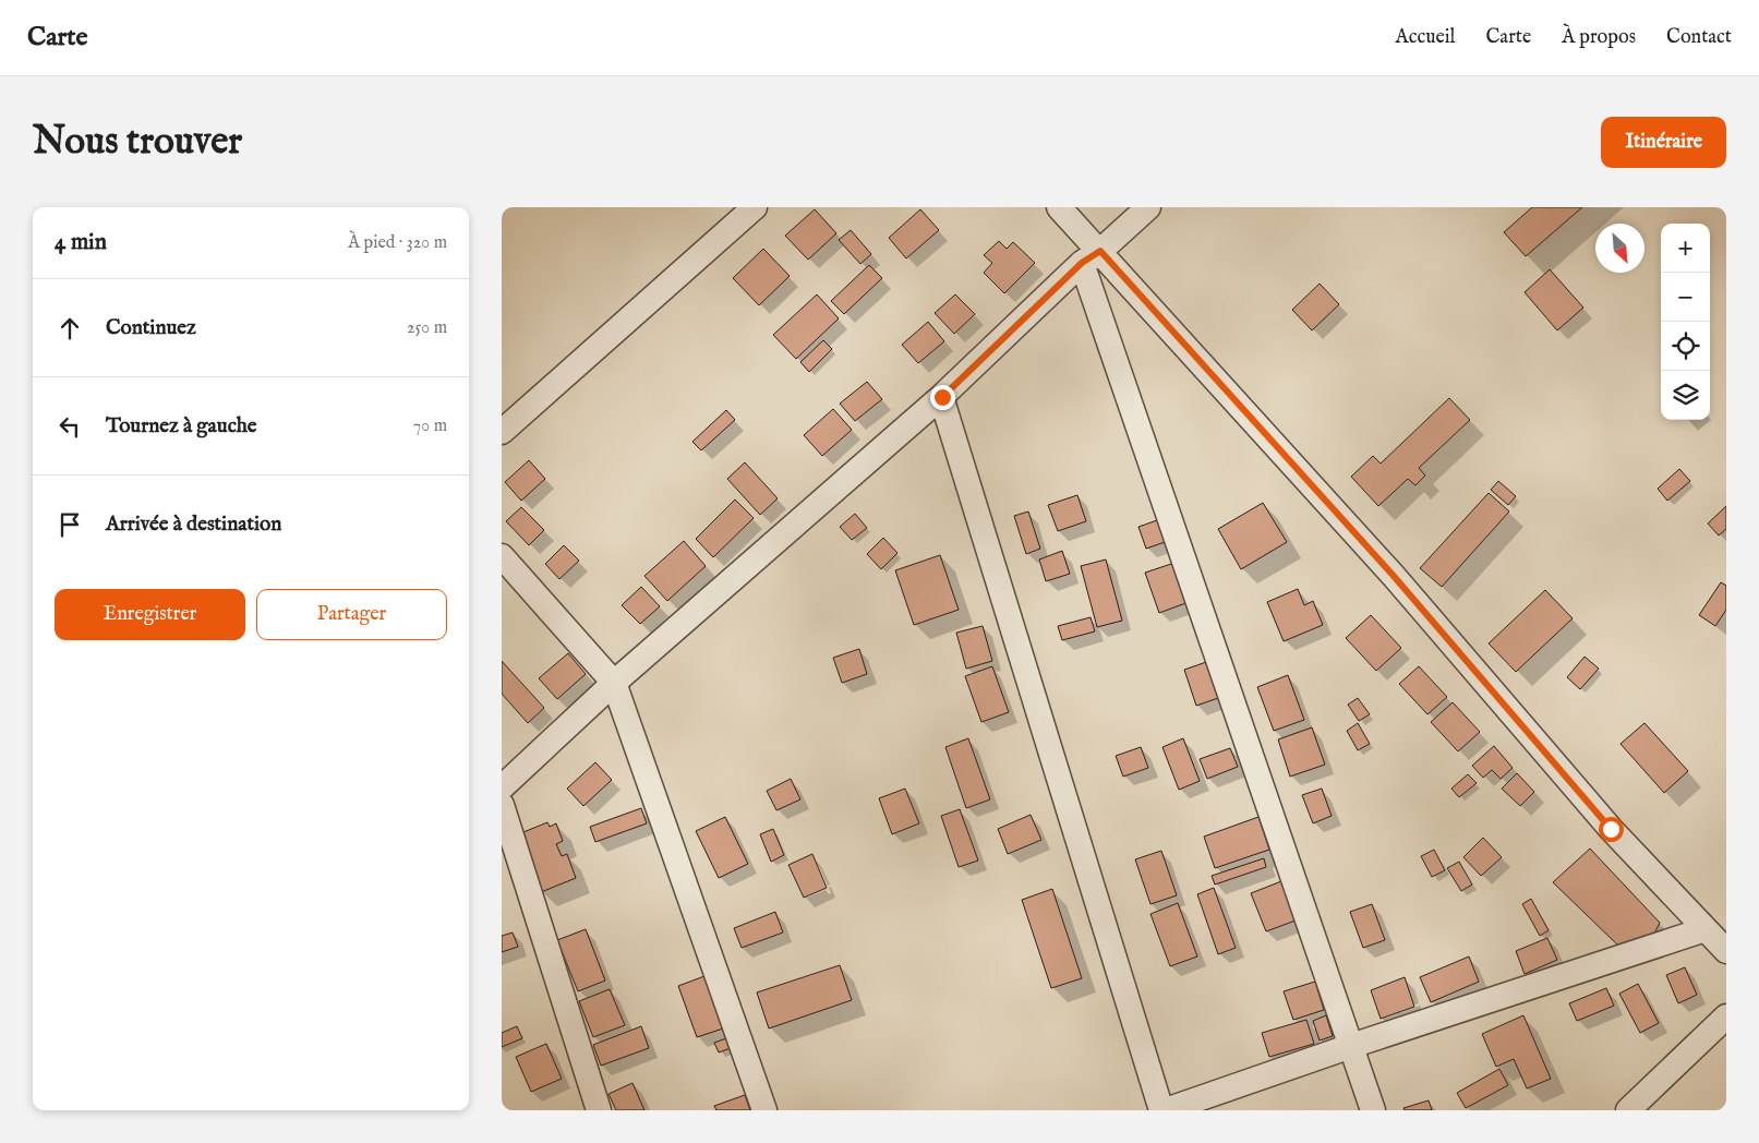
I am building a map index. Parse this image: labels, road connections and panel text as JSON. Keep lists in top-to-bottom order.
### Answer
{
  "north": "bottom right",
  "page": {
    "header": "Carte",
    "nav": [
      "Accueil",
      "Carte",
      "À propos",
      "Contact"
    ],
    "buttons": [
      "Itinéraire",
      ["Enregistrer", "Partager"]
    ],
    "title": "Nous trouver",
    "heading": ["4 min", "À pied · 320 m"],
    "map_buttons": ["+", "−"],
    "list": [
      ["Continuez", "250 m"],
      ["Tournez à gauche", "70 m"],
      "Arrivée à destination"
    ]
  }
}
